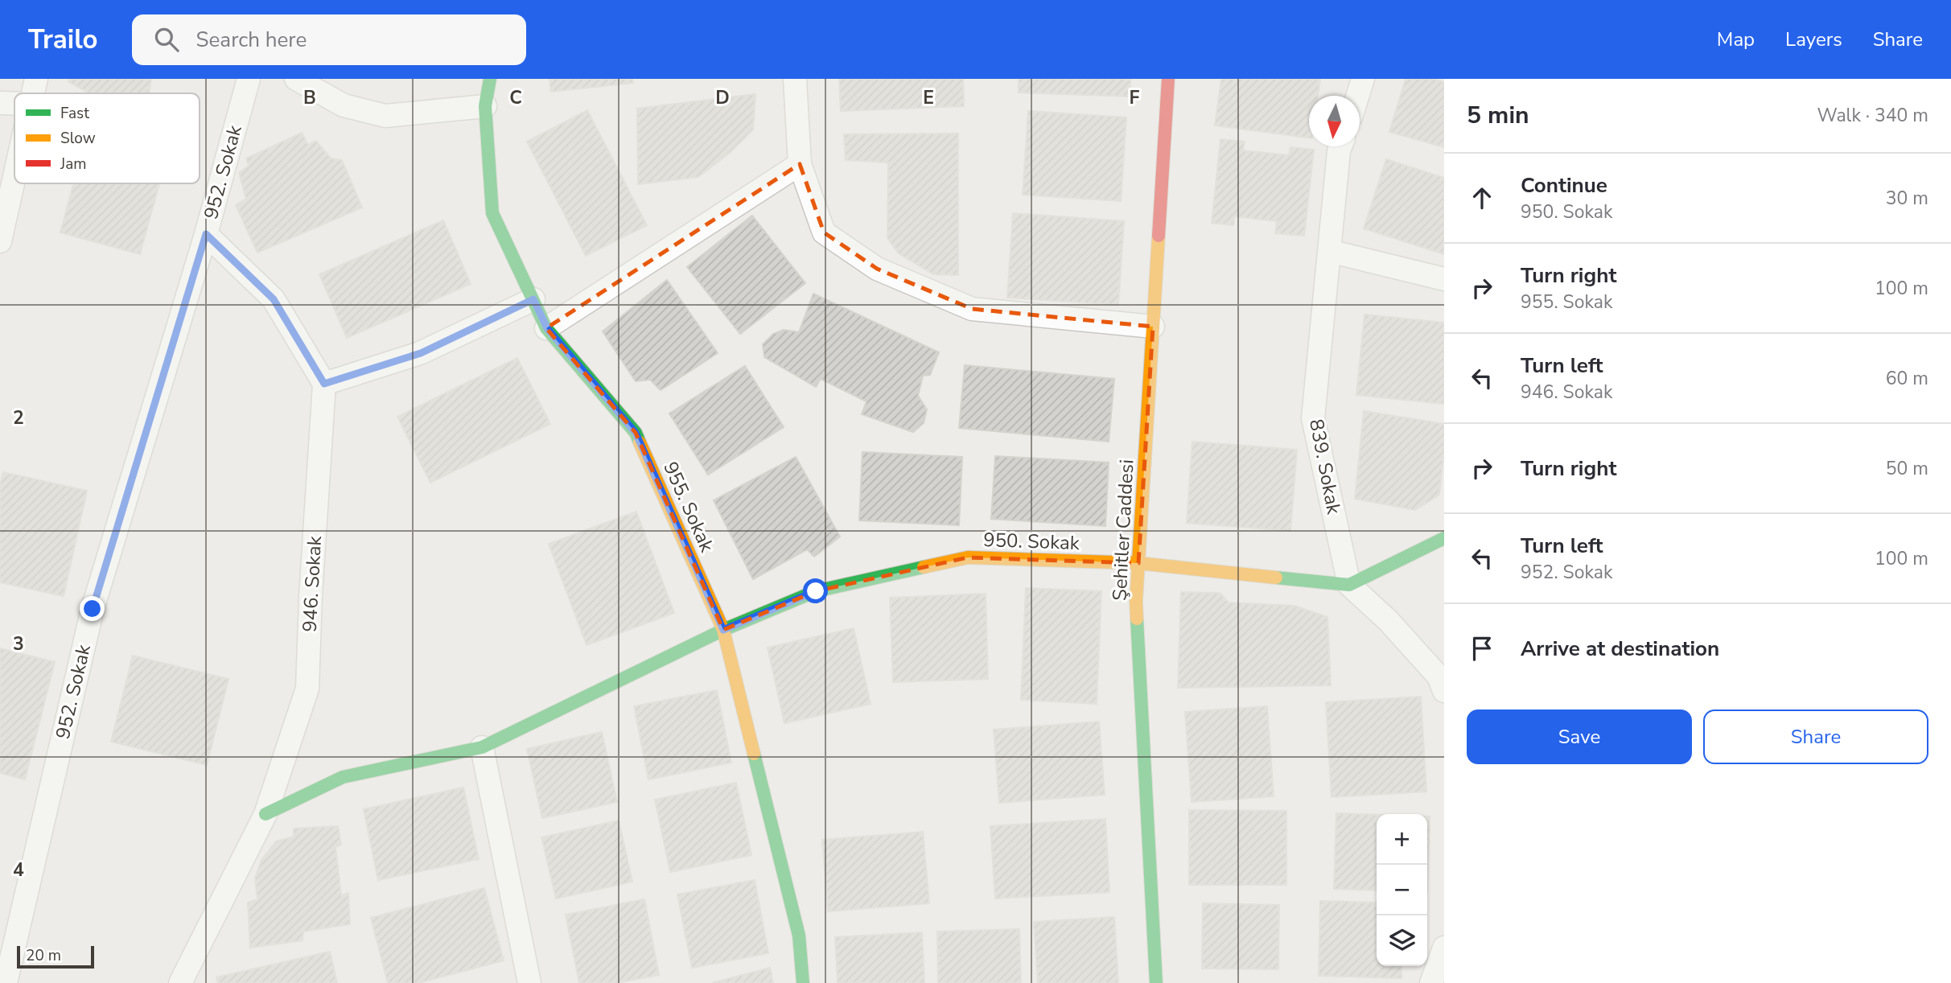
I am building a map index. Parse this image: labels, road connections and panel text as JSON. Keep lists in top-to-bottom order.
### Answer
{
  "streets": {
    "street": [
      "952. Sokak",
      "839. Sokak",
      "955. Sokak",
      "Şehitler Caddesi",
      "950. Sokak",
      "946. Sokak"
    ]
  },
  "crossings": [
    ["839. Sokak", "950. Sokak"],
    ["955. Sokak", "950. Sokak"],
    ["Şehitler Caddesi", "950. Sokak"],
    ["950. Sokak", "946. Sokak"]
  ],
  "legend": ["Fast", "Slow", "Jam"],
  "scale_bar": "20 m",
  "north": "bottom",
  "page": {
    "header": "Trailo",
    "search": "Search here",
    "nav": ["Map", "Layers", "Share"],
    "heading": ["5 min", "Walk · 340 m"],
    "list": [
      ["Continue", "950. Sokak", "30 m"],
      ["Turn right", "955. Sokak", "100 m"],
      ["Turn left", "946. Sokak", "60 m"],
      ["Turn right", "50 m"],
      ["Turn left", "952. Sokak", "100 m"],
      "Arrive at destination"
    ],
    "buttons": ["Save", "Share"],
    "map_buttons": ["+", "−"],
    "scale": "20 m"
  },
  "grid": {
    "columns": [
      "B",
      "C",
      "D",
      "E",
      "F"
    ],
    "rows": ["2", "3", "4"]
  }
}
